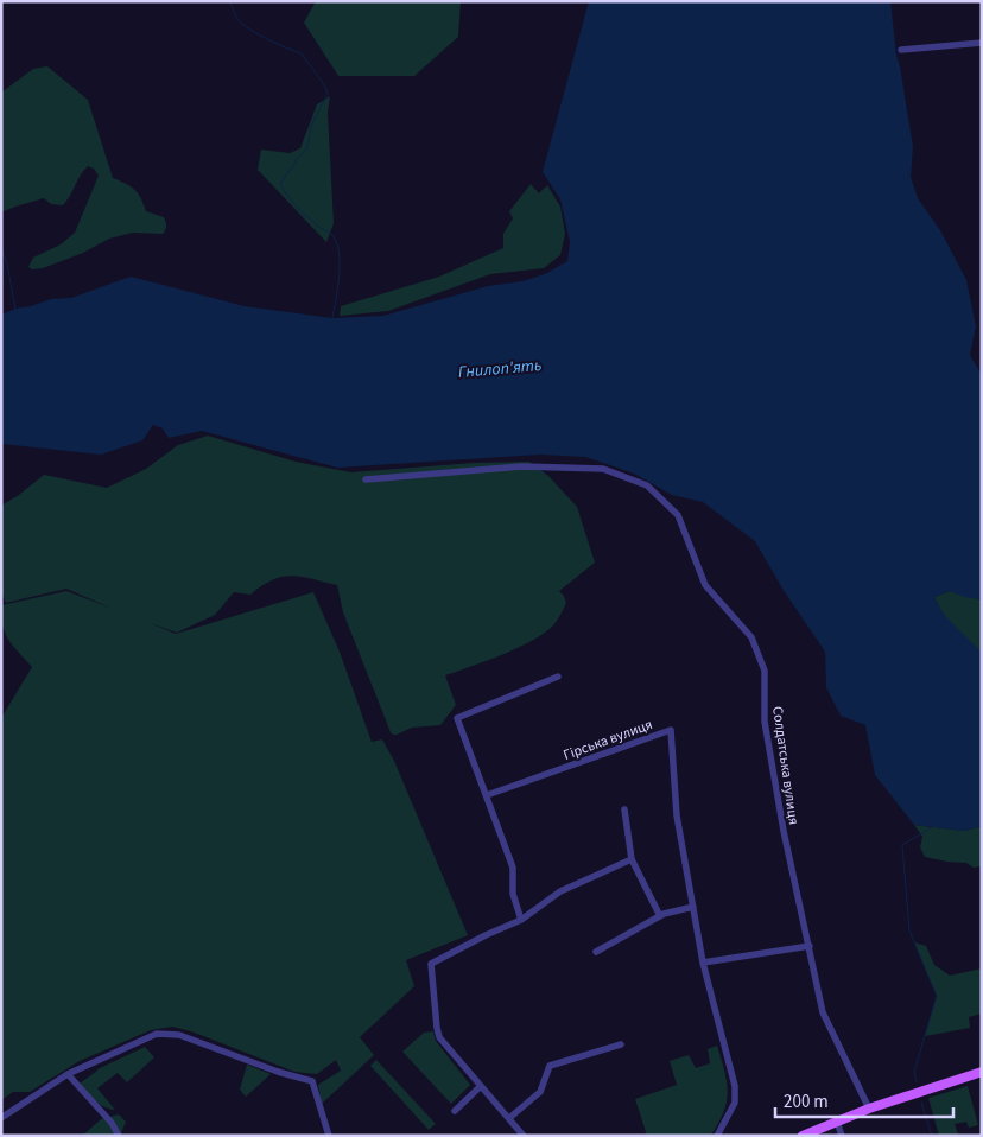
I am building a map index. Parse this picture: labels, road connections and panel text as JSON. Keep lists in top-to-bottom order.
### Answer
{
  "streets": {
    "street": ["Гірська вулиця", "Солдатська вулиця"]
  },
  "water": ["Гнилоп'ять"],
  "scale_bar": "200 m"
}
